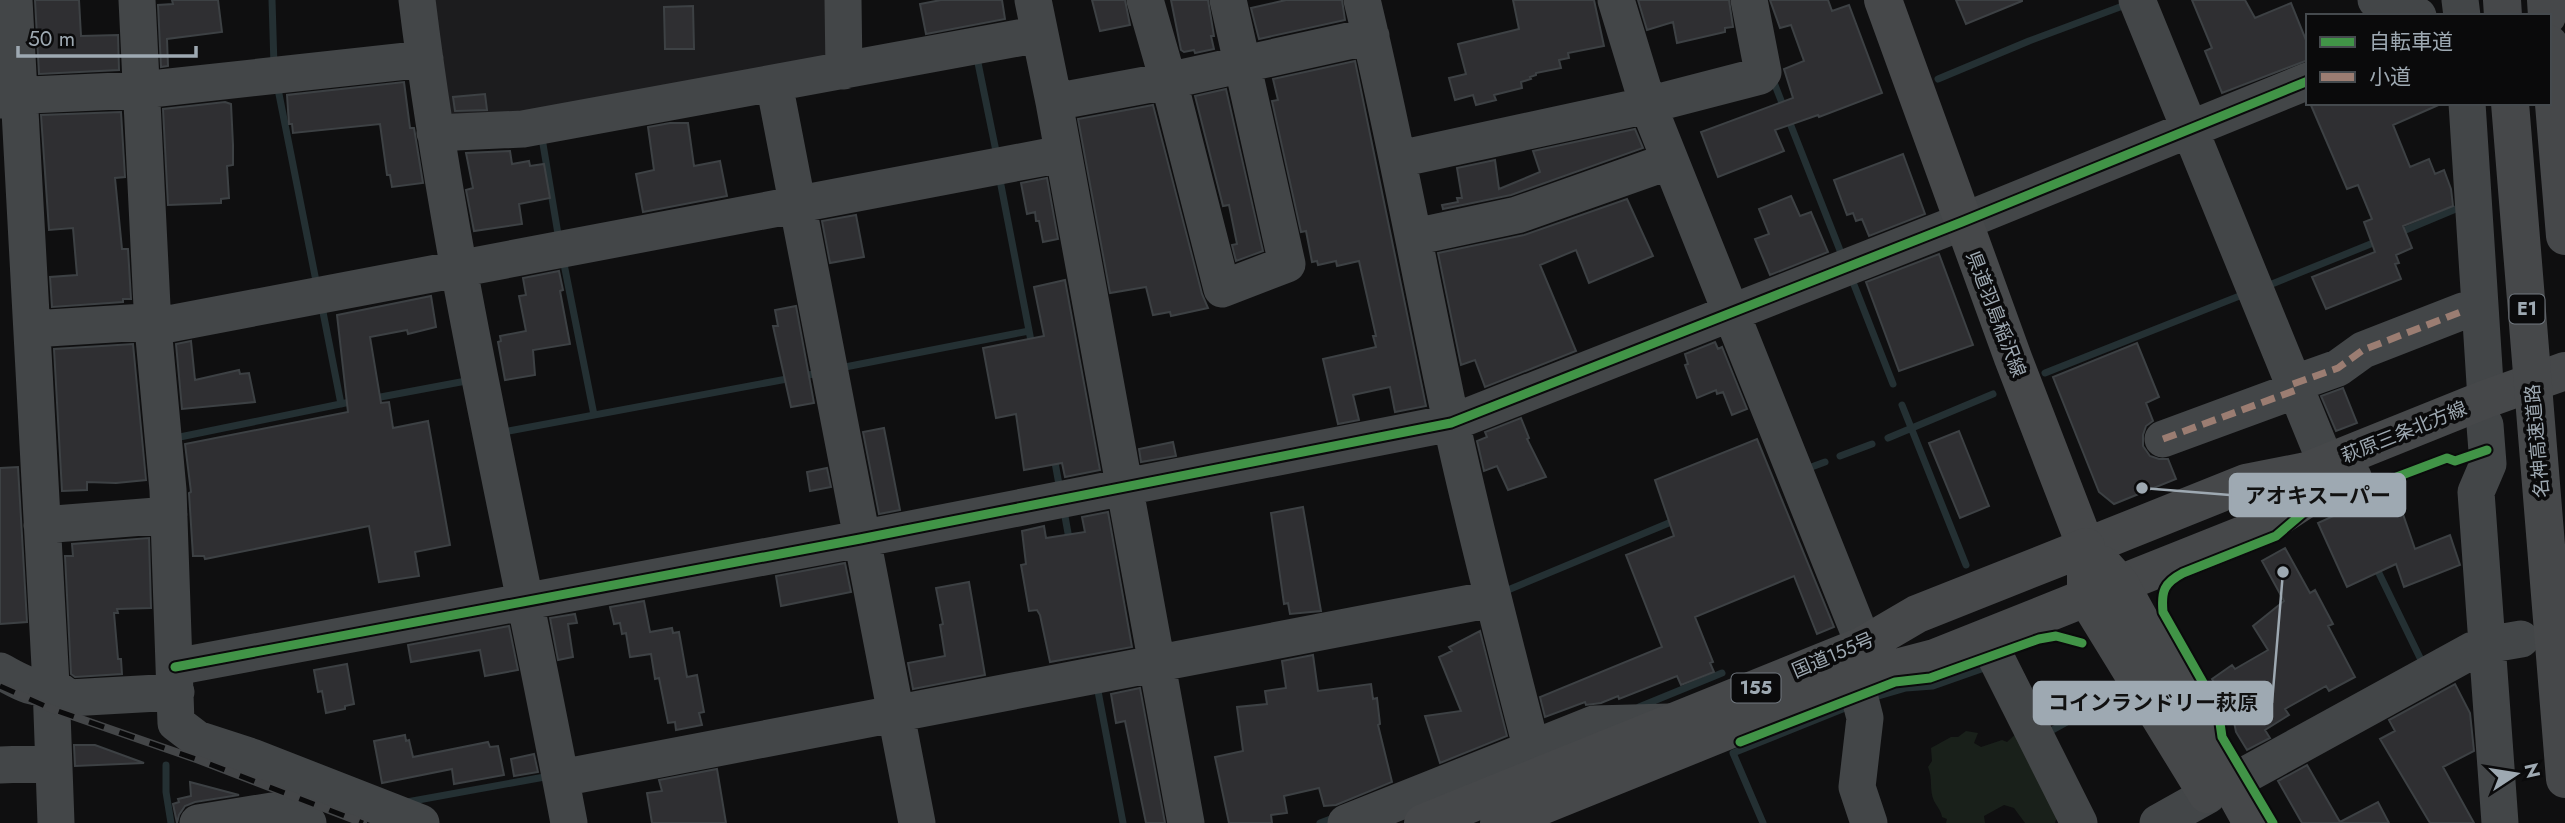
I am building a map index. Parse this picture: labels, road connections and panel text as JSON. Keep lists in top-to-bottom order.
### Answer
{
  "streets": {
    "main road": [
      "E1",
      "県道羽島稲沢線",
      "萩原三条北方線",
      "名神高速道路",
      "国道155号",
      "155"
    ]
  },
  "crossings": [
    ["県道羽島稲沢線", "萩原三条北方線"],
    ["県道羽島稲沢線", "国道155号"],
    ["萩原三条北方線", "国道155号"]
  ],
  "places": ["アオキスーパー", "コインランドリー萩原"],
  "legend": ["自転車道", "小道"],
  "scale_bar": "50 m",
  "north": "right"
}
